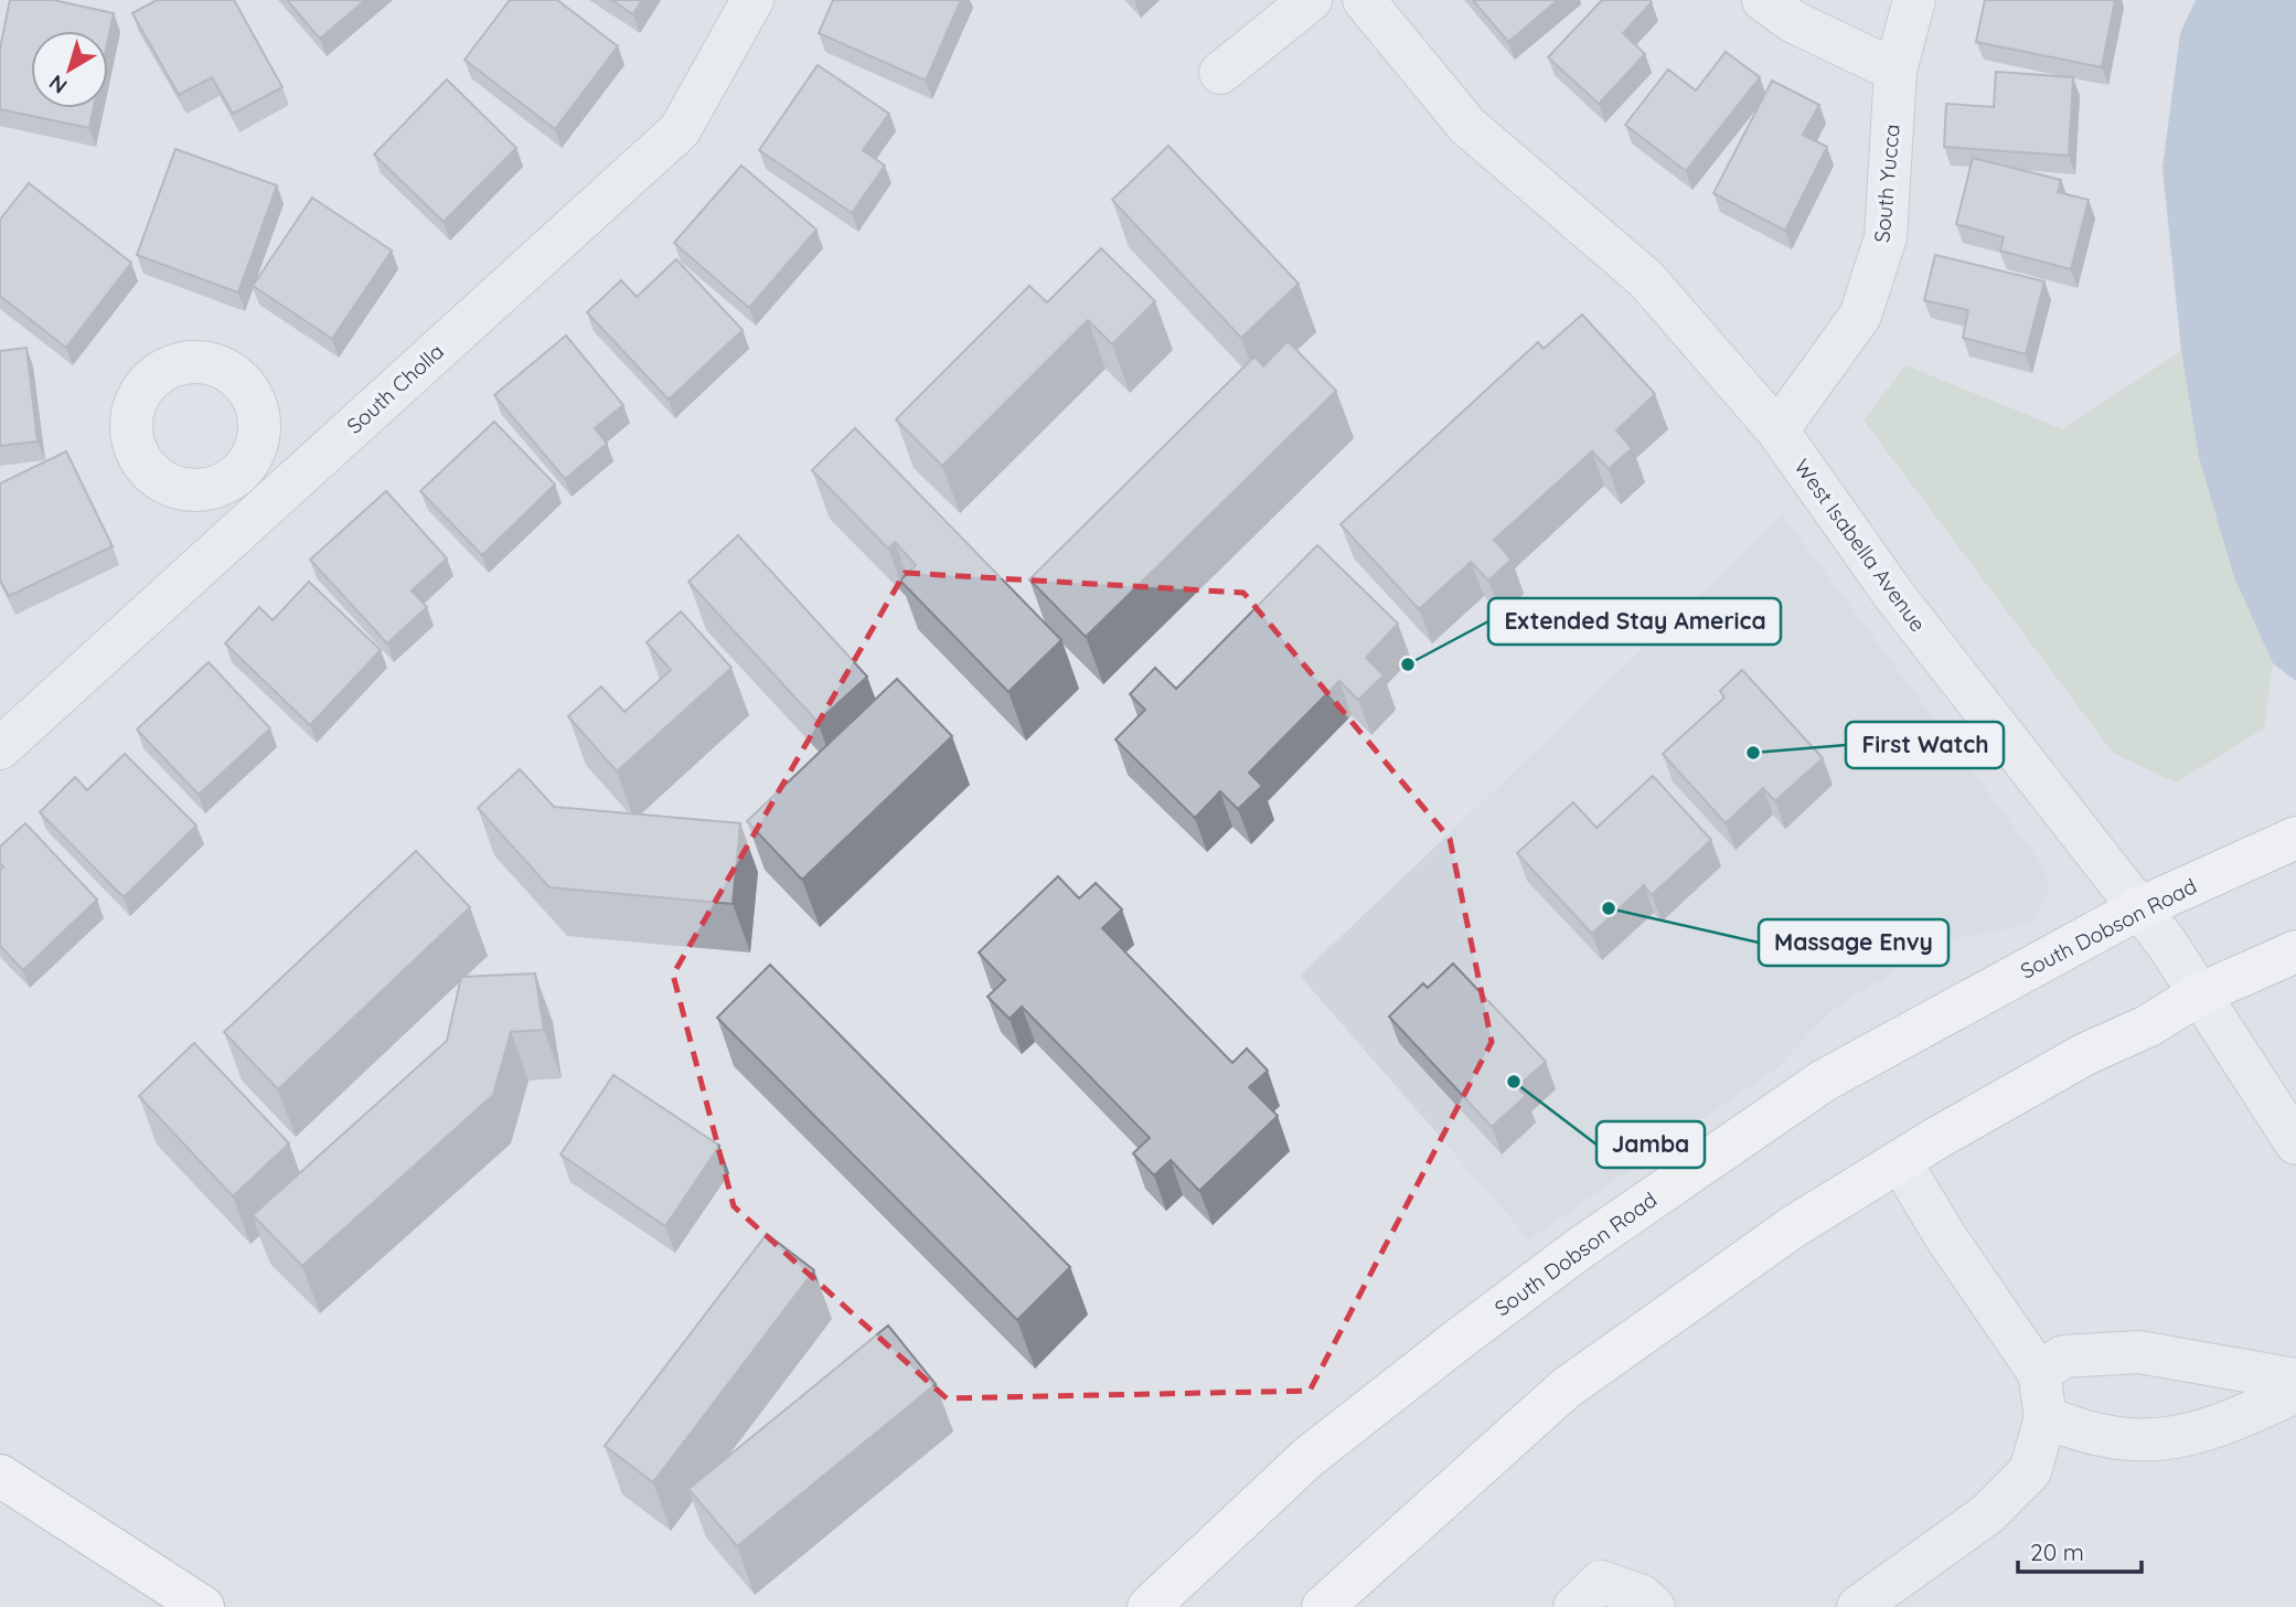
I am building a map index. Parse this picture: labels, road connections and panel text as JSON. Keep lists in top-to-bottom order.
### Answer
{
  "streets": {
    "main road": ["South Dobson Road"],
    "street": ["South Yucca", "South Cholla", "West Isabella Avenue"]
  },
  "crossings": [
    ["South Yucca", "West Isabella Avenue"],
    ["West Isabella Avenue", "South Dobson Road"]
  ],
  "places": [
    "Extended Stay America",
    "First Watch",
    "Massage Envy",
    "Jamba"
  ],
  "scale_bar": "20 m",
  "north": "bottom left"
}
